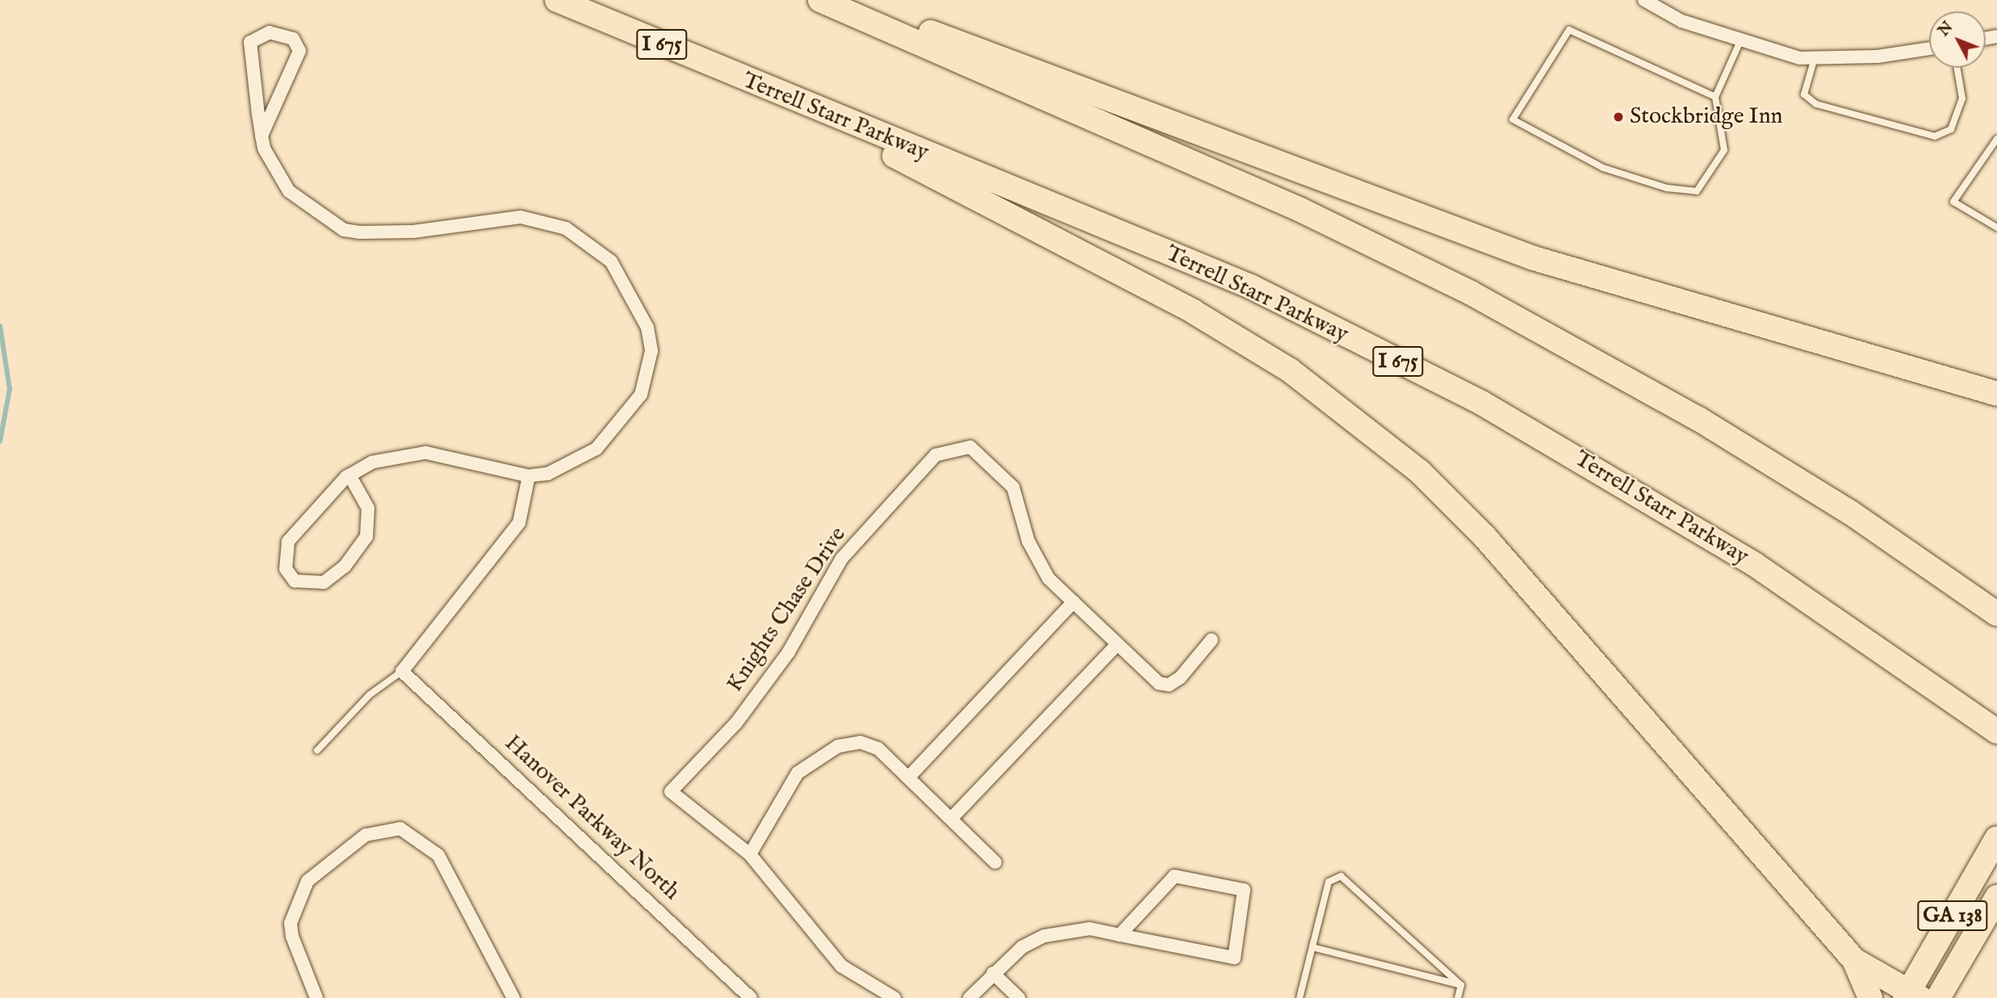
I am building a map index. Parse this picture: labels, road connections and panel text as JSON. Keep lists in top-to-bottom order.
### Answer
{
  "streets": {
    "highway": ["I 675", "Terrell Starr Parkway", "GA 138"],
    "street": ["Knights Chase Drive", "Hanover Parkway North"]
  },
  "places": ["Stockbridge Inn"],
  "north": "top left"
}
